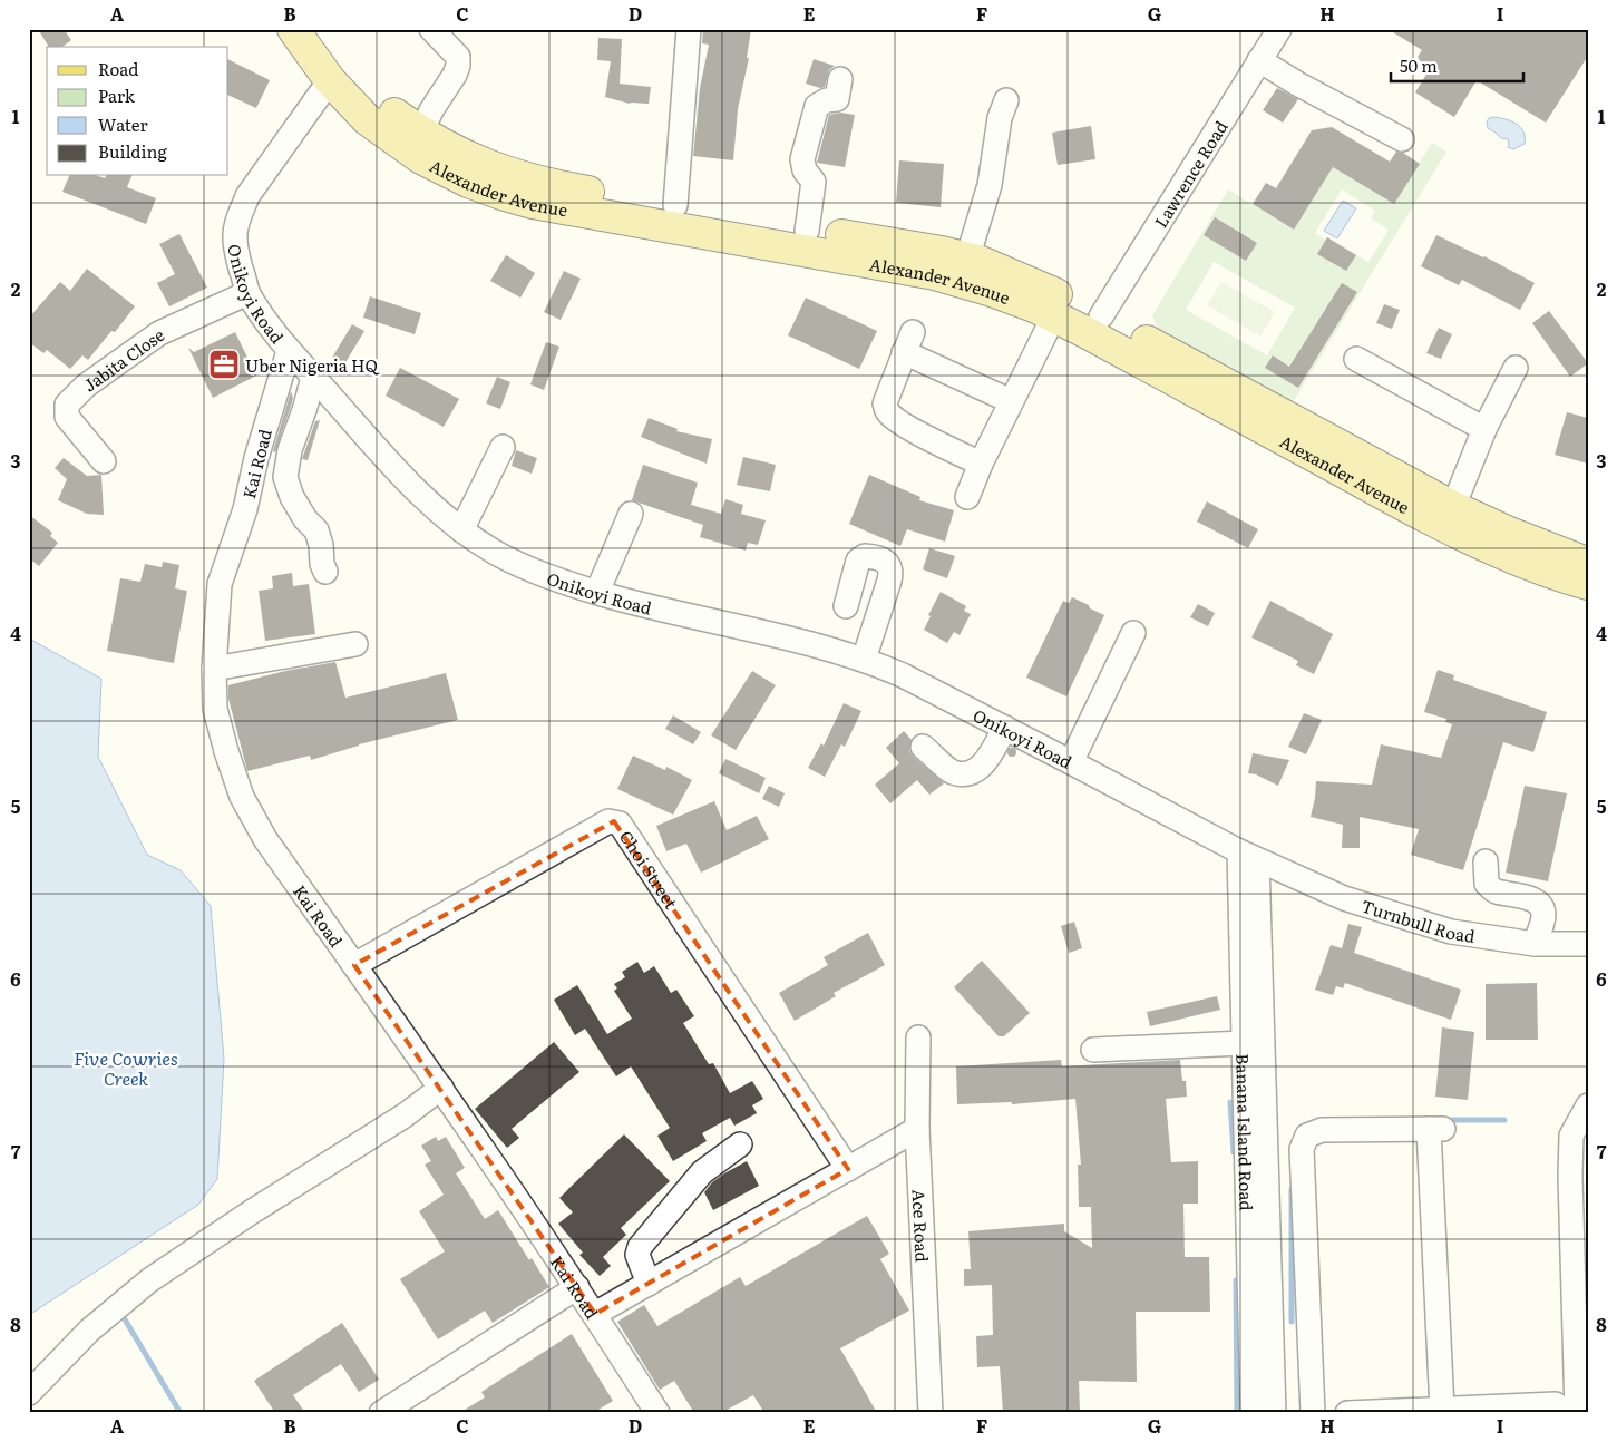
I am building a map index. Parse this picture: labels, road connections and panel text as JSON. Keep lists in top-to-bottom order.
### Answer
{
  "streets": {
    "main road": ["Alexander Avenue"],
    "street": [
      "Lawrence Road",
      "Onikoyi Road",
      "Jabita Close",
      "Kai Road",
      "Choi Street",
      "Turnbull Road",
      "Banana Island Road",
      "Ace Road"
    ]
  },
  "crossings": [
    ["Lawrence Road", "Alexander Avenue"],
    ["Alexander Avenue", "Onikoyi Road"],
    ["Onikoyi Road", "Jabita Close"],
    ["Onikoyi Road", "Kai Road"],
    ["Onikoyi Road", "Turnbull Road"],
    ["Onikoyi Road", "Banana Island Road"],
    ["Kai Road", "Choi Street"],
    ["Turnbull Road", "Banana Island Road"]
  ],
  "water": ["Five Cowries Creek"],
  "places": {
    "office": ["Uber Nigeria HQ"]
  },
  "legend": [
    "Road",
    "Park",
    "Water",
    "Building"
  ],
  "scale_bar": "50 m",
  "grid": {
    "columns": [
      "A",
      "B",
      "C",
      "D",
      "E",
      "F",
      "G",
      "H",
      "I"
    ],
    "rows": [
      "1",
      "2",
      "3",
      "4",
      "5",
      "6",
      "7",
      "8"
    ]
  }
}
